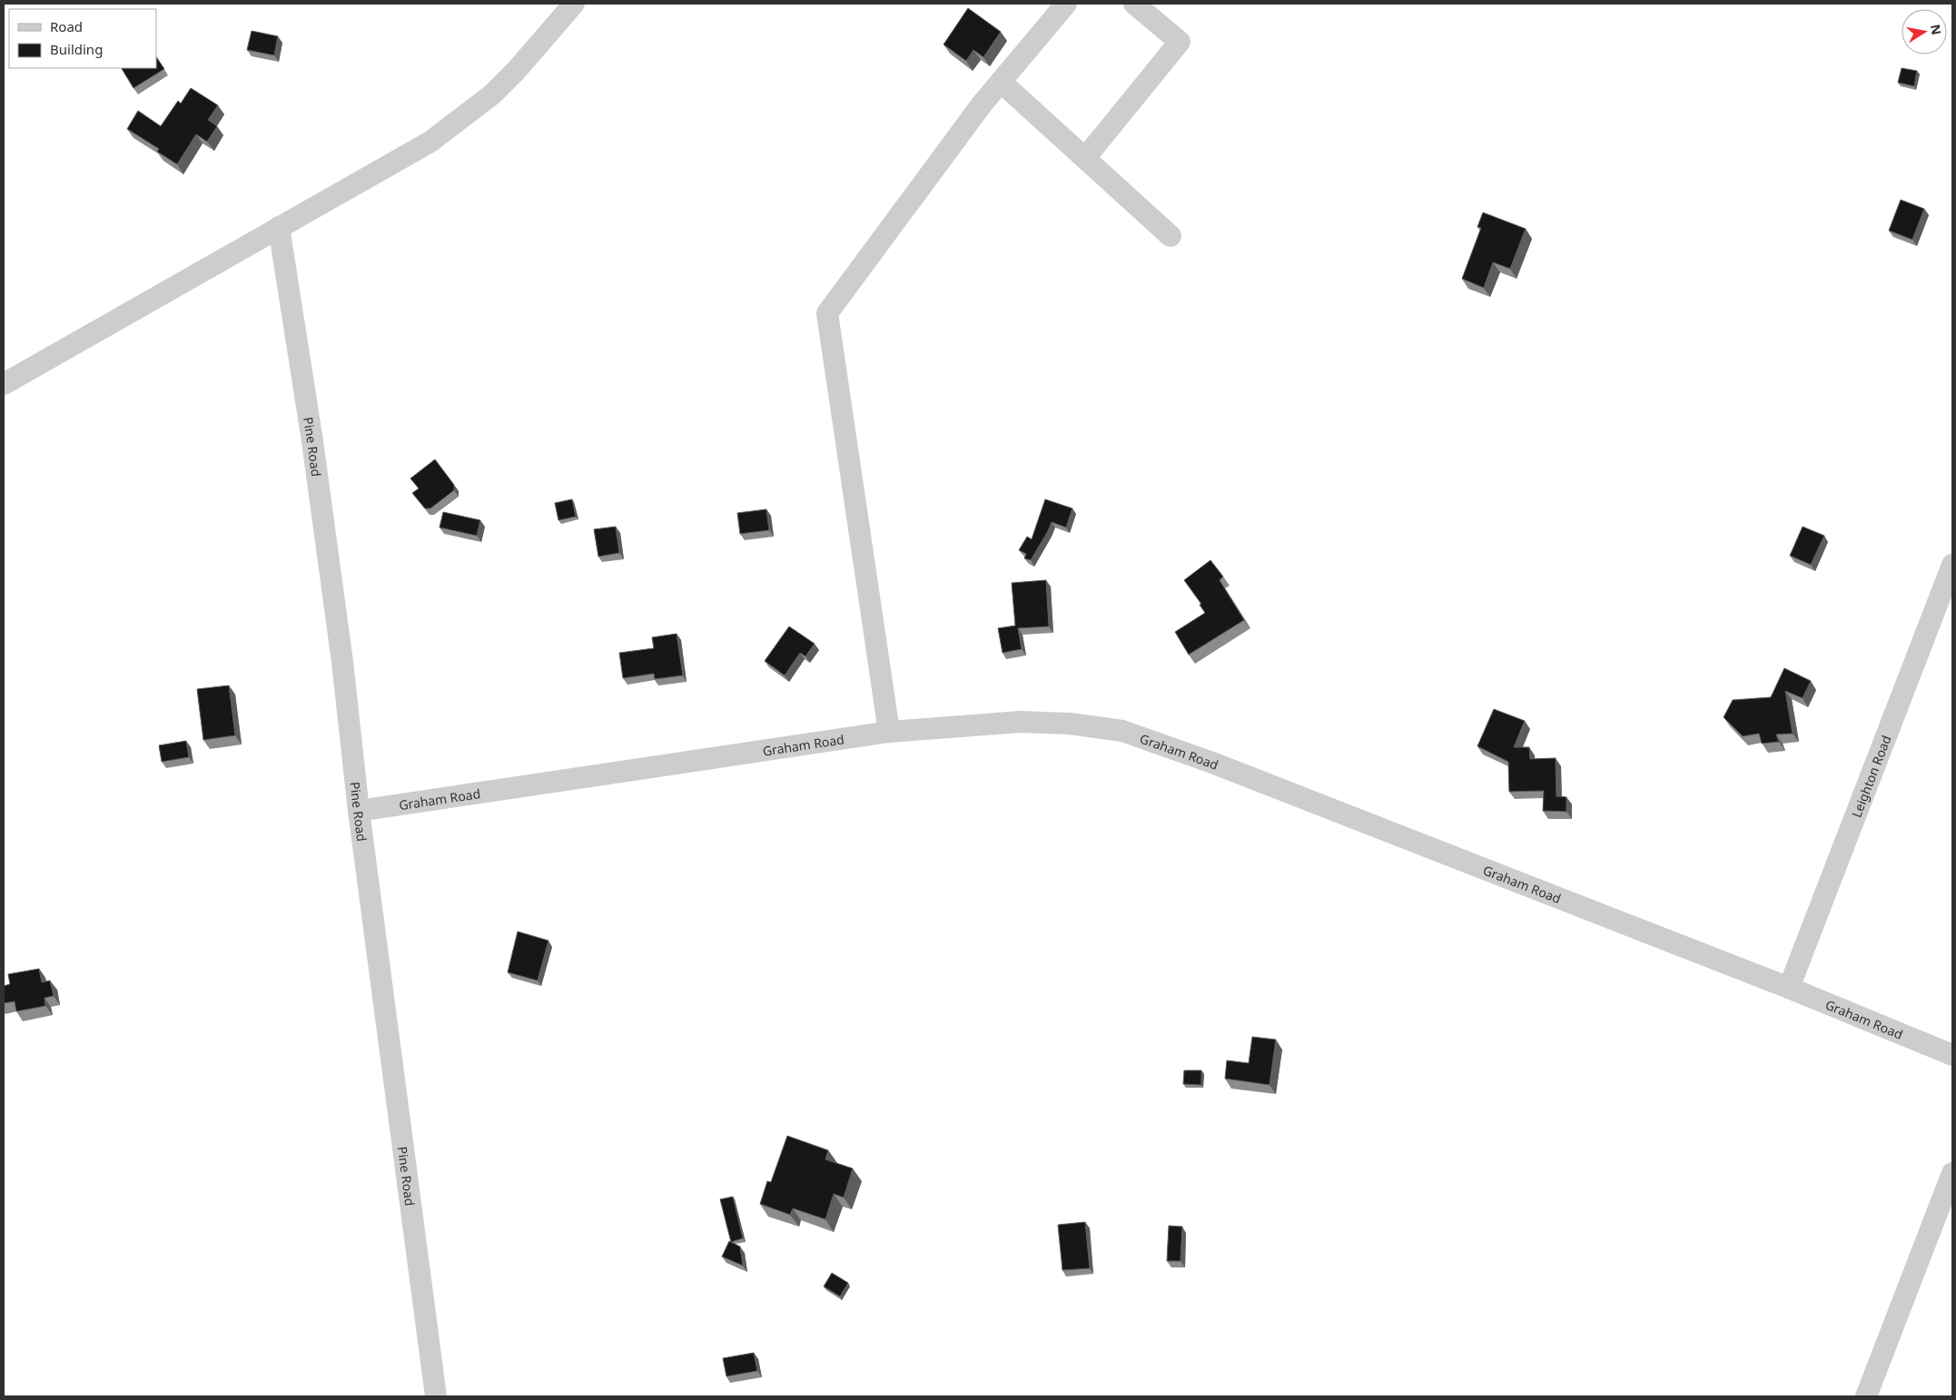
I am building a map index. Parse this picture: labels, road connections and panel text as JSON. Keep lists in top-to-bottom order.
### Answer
{
  "streets": {
    "street": ["Pine Road", "Graham Road", "Leighton Road"]
  },
  "crossings": [
    ["Pine Road", "Graham Road"],
    ["Graham Road", "Leighton Road"]
  ],
  "legend": ["Road", "Building"],
  "north": "right"
}
